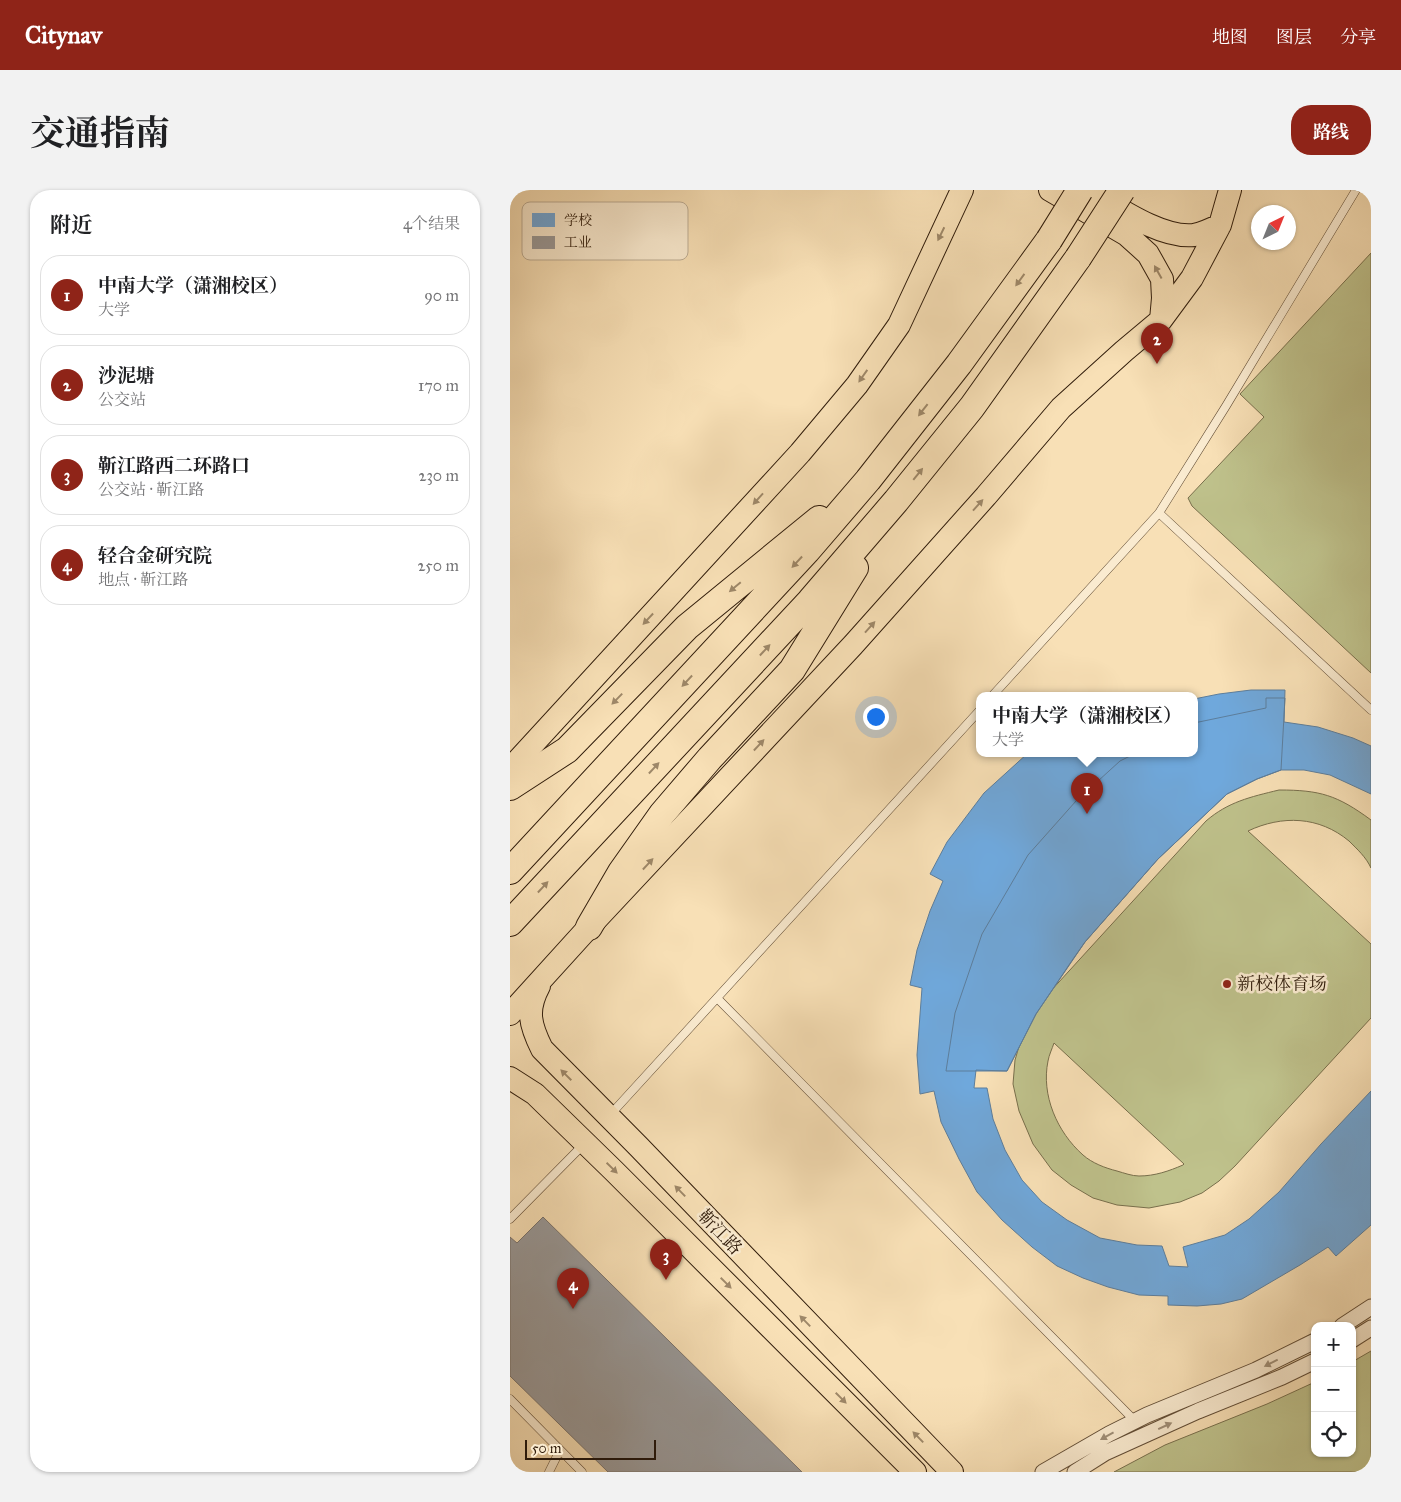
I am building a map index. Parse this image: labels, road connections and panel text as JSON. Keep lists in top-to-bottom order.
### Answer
{
  "streets": {
    "main road": ["靳江路"]
  },
  "places": ["新校体育场"],
  "legend": ["学校", "工业"],
  "scale_bar": "50 m",
  "north": "top right",
  "page": {
    "header": "Citynav",
    "nav": ["地图", "图层", "分享"],
    "title": "交通指南",
    "buttons": "路线",
    "heading": ["附近", "4个结果"],
    "list": [
      {
        "mark": "1",
        "name": "中南大学（潇湘校区）",
        "note": "大学",
        "value": "90 m"
      },
      {
        "mark": "2",
        "name": "沙泥塘",
        "note": "公交站",
        "value": "170 m"
      },
      {
        "mark": "3",
        "name": "靳江路西二环路口",
        "note": "公交站 · 靳江路",
        "value": "230 m"
      },
      {
        "mark": "4",
        "name": "轻合金研究院",
        "note": "地点 · 靳江路",
        "value": "250 m"
      }
    ],
    "pins": [
      "2",
      "1",
      "3",
      "4"
    ],
    "popup": ["中南大学（潇湘校区）", "大学"],
    "map_buttons": ["+", "−"],
    "scale": "50 m"
  }
}
